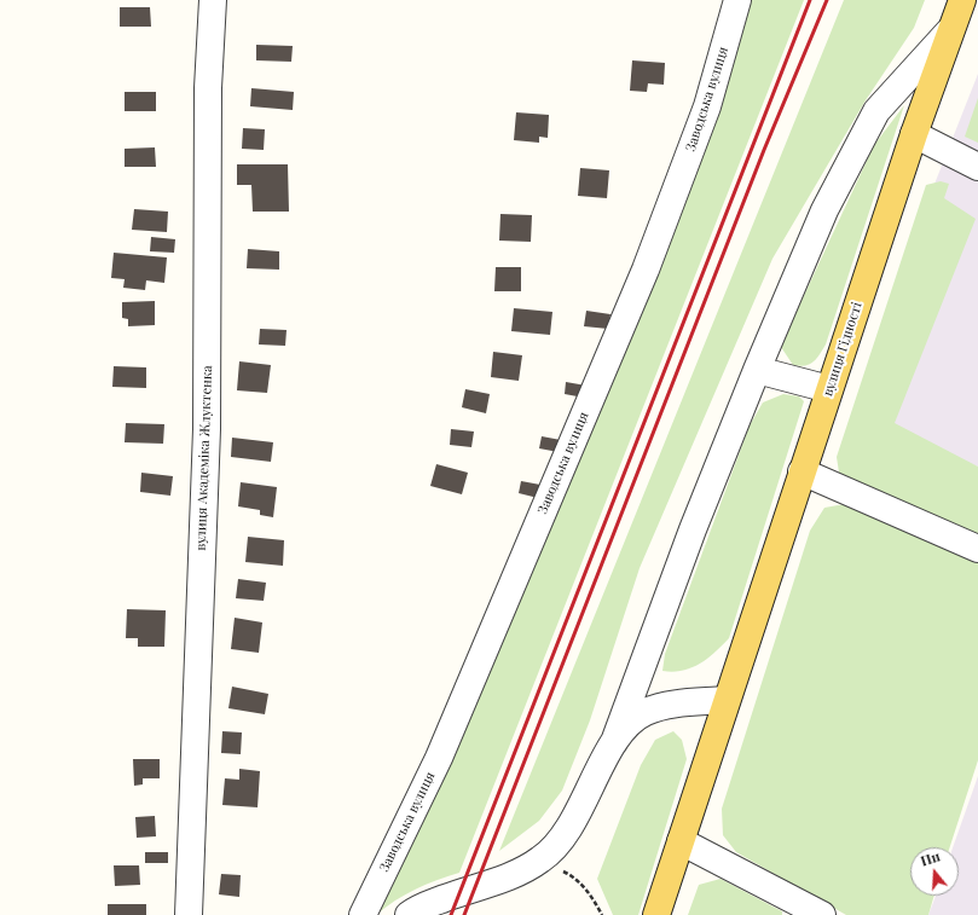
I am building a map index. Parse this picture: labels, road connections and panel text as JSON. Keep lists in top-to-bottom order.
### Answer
{
  "streets": {
    "main road": ["вулиця Гідності"],
    "street": ["Заводська вулиця", "вулиця Академіка Жлуктенка"]
  },
  "north": "top"
}
